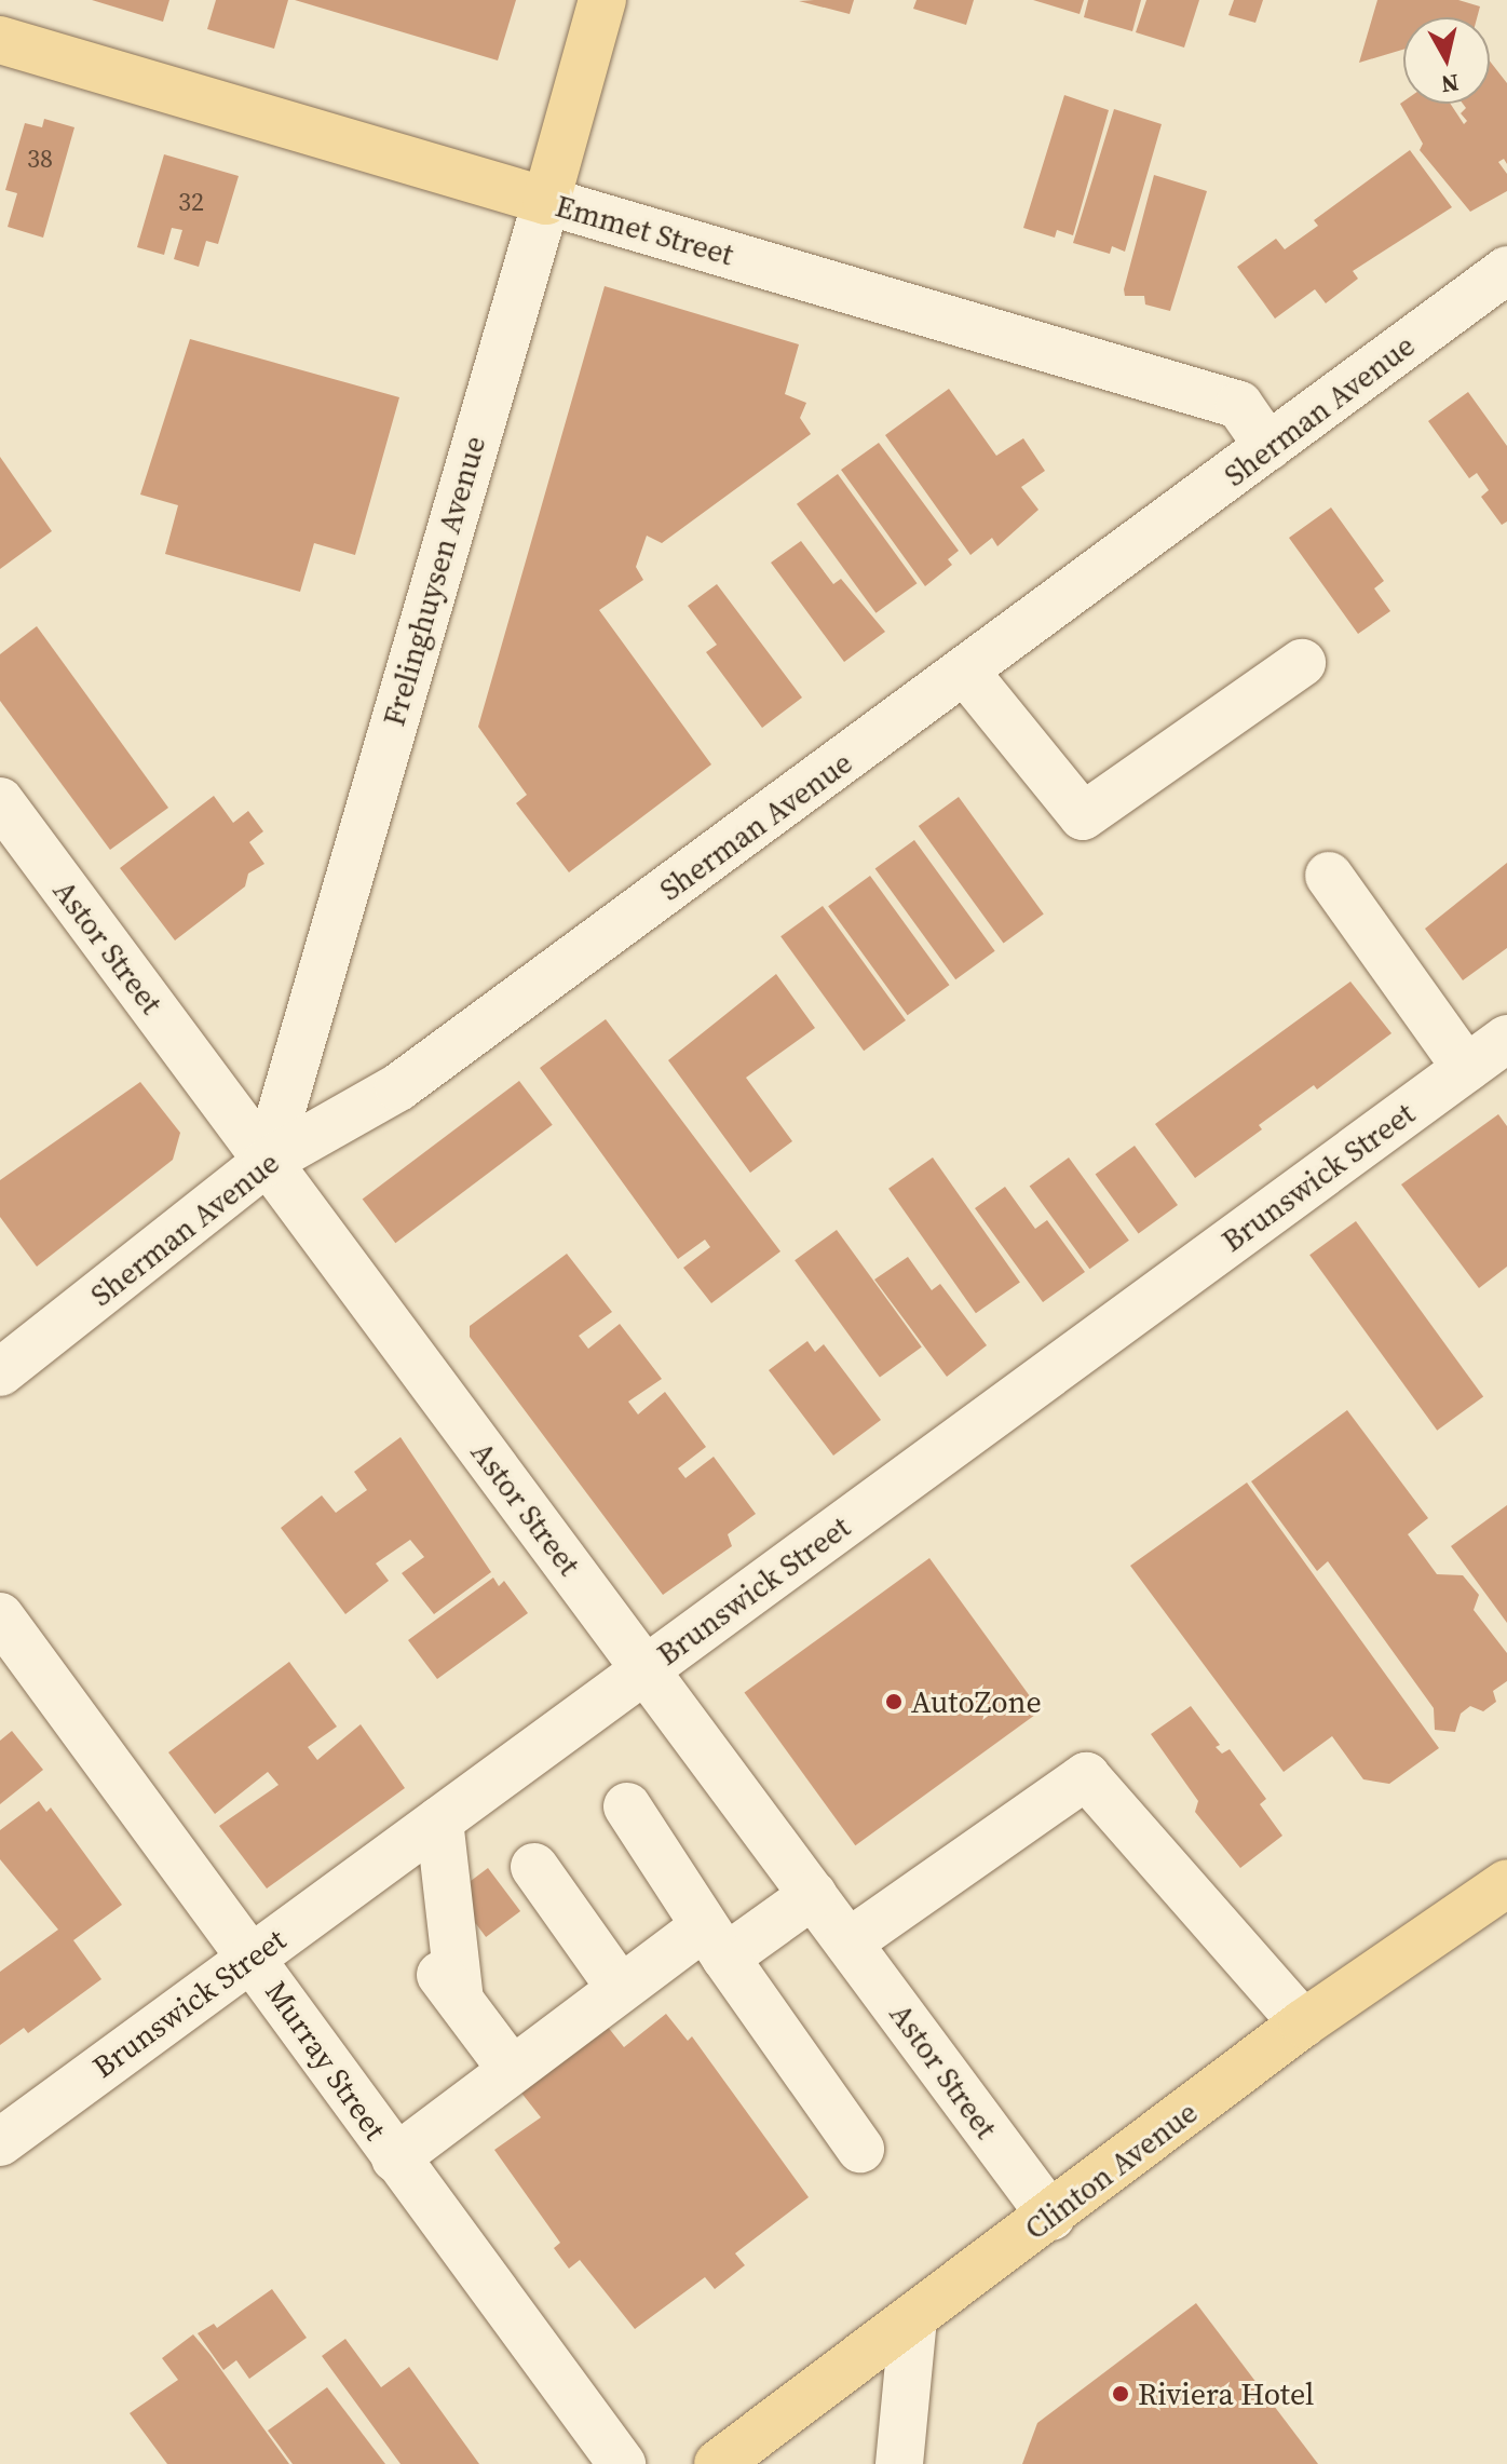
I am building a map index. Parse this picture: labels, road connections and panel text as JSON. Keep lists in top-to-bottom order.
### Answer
{
  "streets": {
    "main road": ["Emmet Street", "Frelinghuysen Avenue", "Clinton Avenue"],
    "street": [
      "Sherman Avenue",
      "Astor Street",
      "Brunswick Street",
      "Murray Street"
    ]
  },
  "crossings": [
    ["Emmet Street", "Sherman Avenue"],
    ["Emmet Street", "Frelinghuysen Avenue"],
    ["Sherman Avenue", "Frelinghuysen Avenue"],
    ["Sherman Avenue", "Astor Street"],
    ["Frelinghuysen Avenue", "Astor Street"],
    ["Astor Street", "Brunswick Street"],
    ["Astor Street", "Clinton Avenue"],
    ["Brunswick Street", "Murray Street"]
  ],
  "places": ["AutoZone", "Riviera Hotel"],
  "house_numbers": ["38", "32"],
  "north": "bottom"
}
